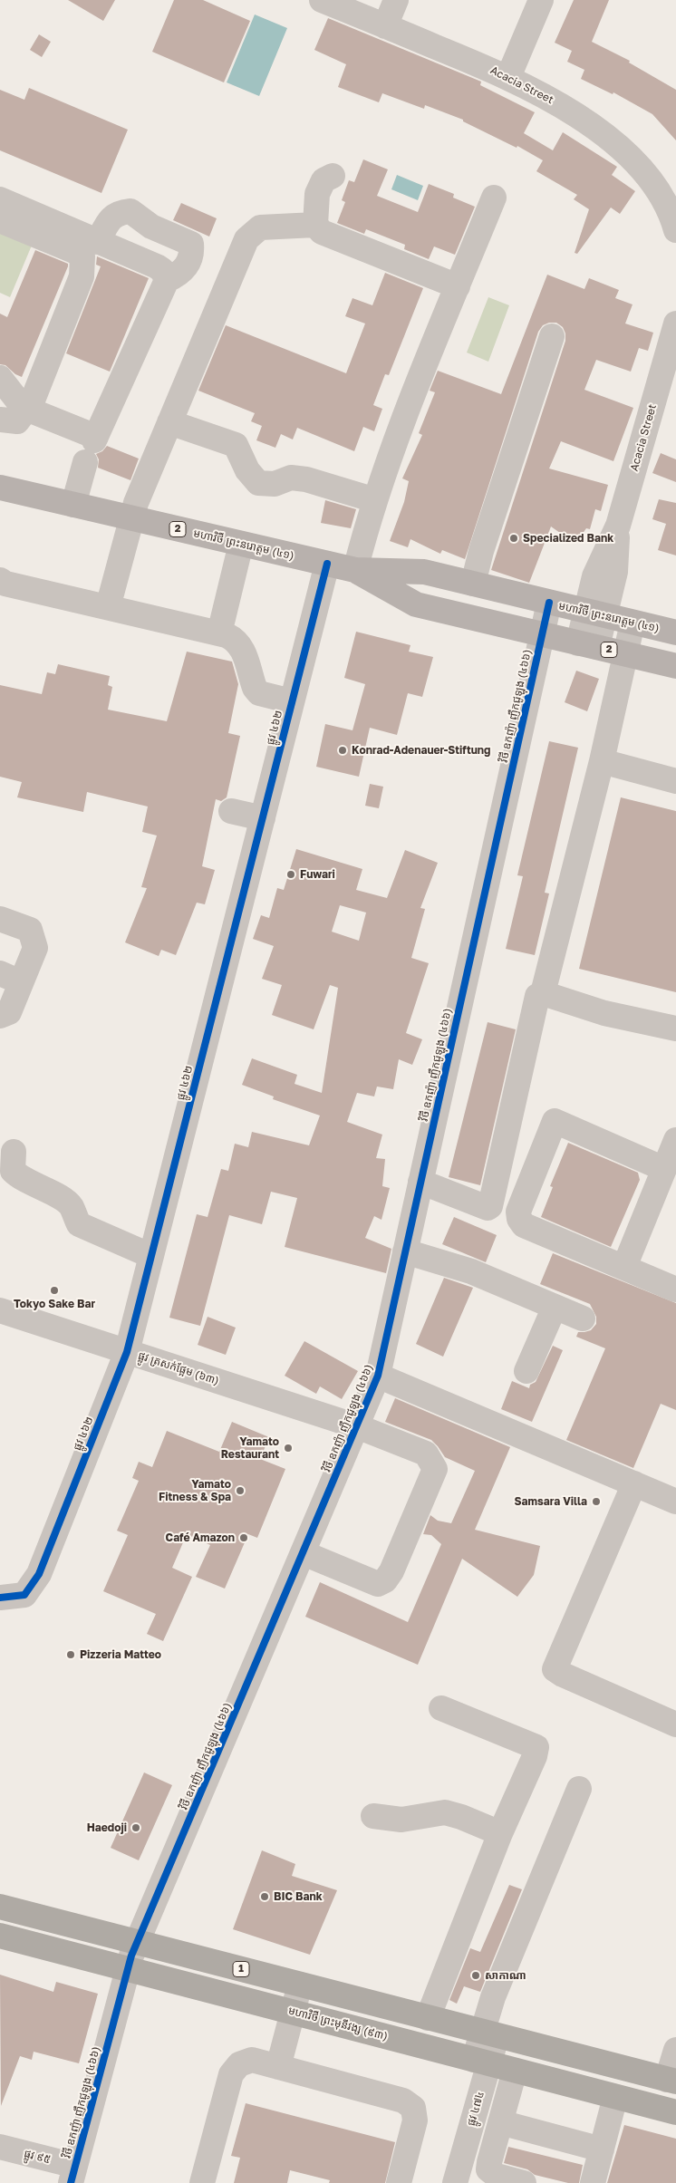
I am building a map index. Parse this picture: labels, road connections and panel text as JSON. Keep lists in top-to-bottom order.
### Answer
{
  "streets": {
    "highway": ["1", "មហាវិថី ព្រះមុនីវង្ស (៩៣)"],
    "main road": ["2", "មហាវិថី ព្រះនរោត្តម (៤១)"],
    "street": [
      "Acacia Street",
      "វិថី ឧកញ៉ា ញឹកជូឡុង (៤៦៦)",
      "ផ្លូវ ៤៦២",
      "ផ្លូវ ត្រសក់ផ្អែម (៦៣)",
      "ផ្លូវ ៤៧៤",
      "ផ្លូវ ៩៥"
    ]
  },
  "crossings": [
    ["Acacia Street", "មហាវិថី ព្រះនរោត្តម (៤១)"],
    ["មហាវិថី ព្រះនរោត្តម (៤១)", "វិថី ឧកញ៉ា ញឹកជូឡុង (៤៦៦)"],
    ["មហាវិថី ព្រះនរោត្តម (៤១)", "ផ្លូវ ៤៦២"],
    ["វិថី ឧកញ៉ា ញឹកជូឡុង (៤៦៦)", "ផ្លូវ ត្រសក់ផ្អែម (៦៣)"],
    ["វិថី ឧកញ៉ា ញឹកជូឡុង (៤៦៦)", "1"],
    ["វិថី ឧកញ៉ា ញឹកជូឡុង (៤៦៦)", "មហាវិថី ព្រះមុនីវង្ស (៩៣)"],
    ["វិថី ឧកញ៉ា ញឹកជូឡុង (៤៦៦)", "ផ្លូវ ៩៥"],
    ["ផ្លូវ ៤៦២", "ផ្លូវ ត្រសក់ផ្អែម (៦៣)"],
    ["1", "ផ្លូវ ៤៧៤"],
    ["មហាវិថី ព្រះមុនីវង្ស (៩៣)", "ផ្លូវ ៤៧៤"]
  ],
  "places": [
    "Specialized Bank",
    "Konrad-Adenauer-Stiftung",
    "Fuwari",
    "Tokyo Sake Bar",
    "Yamato Restaurant",
    "Yamato Fitness & Spa",
    "Samsara Villa",
    "Café Amazon",
    "Pizzeria Matteo",
    "Haedoji",
    "BIC Bank",
    "សាកាណា"
  ]
}
